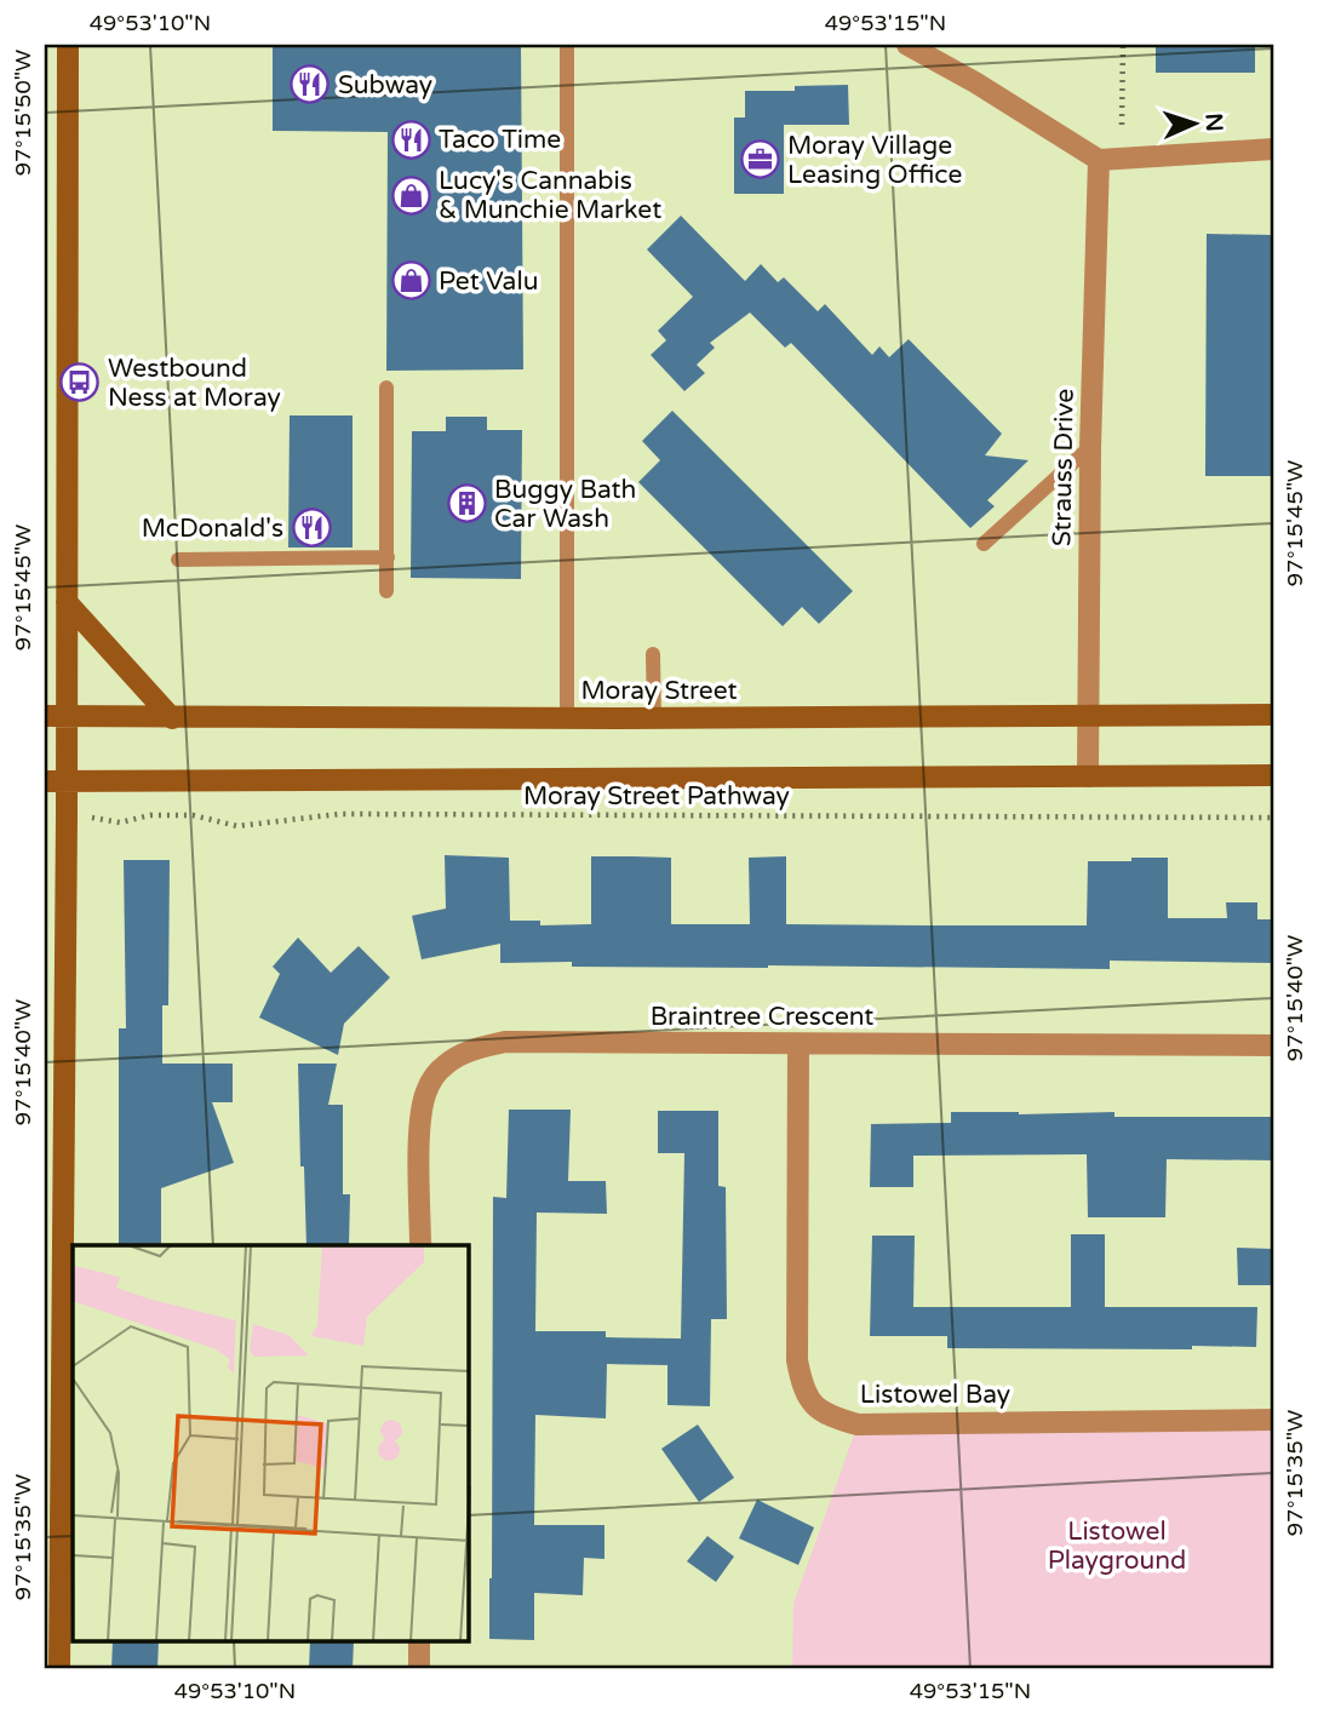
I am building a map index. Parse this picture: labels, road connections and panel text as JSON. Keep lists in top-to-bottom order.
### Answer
{
  "streets": {
    "street": [
      "Strauss Drive",
      "Moray Street",
      "Braintree Crescent",
      "Listowel Bay"
    ],
    "path": ["Moray Street Pathway"]
  },
  "crossings": [
    ["Strauss Drive", "Moray Street"],
    ["Braintree Crescent", "Listowel Bay"]
  ],
  "parks": ["Listowel Playground"],
  "places": {
    "restaurant": ["Subway", "Taco Time", "McDonald's"],
    "office": ["Moray Village Leasing Office"],
    "shop": ["Lucy's Cannabis & Munchie Market", "Pet Valu"],
    "bus stop": ["Westbound Ness at Moray"],
    "building": ["Buggy Bath Car Wash"]
  },
  "north": "right",
  "coordinates": [
    "49°53'10\"N",
    "49°53'15\"N",
    "97°15'50\"W",
    "97°15'45\"W",
    "97°15'40\"W",
    "97°15'35\"W"
  ]
}
